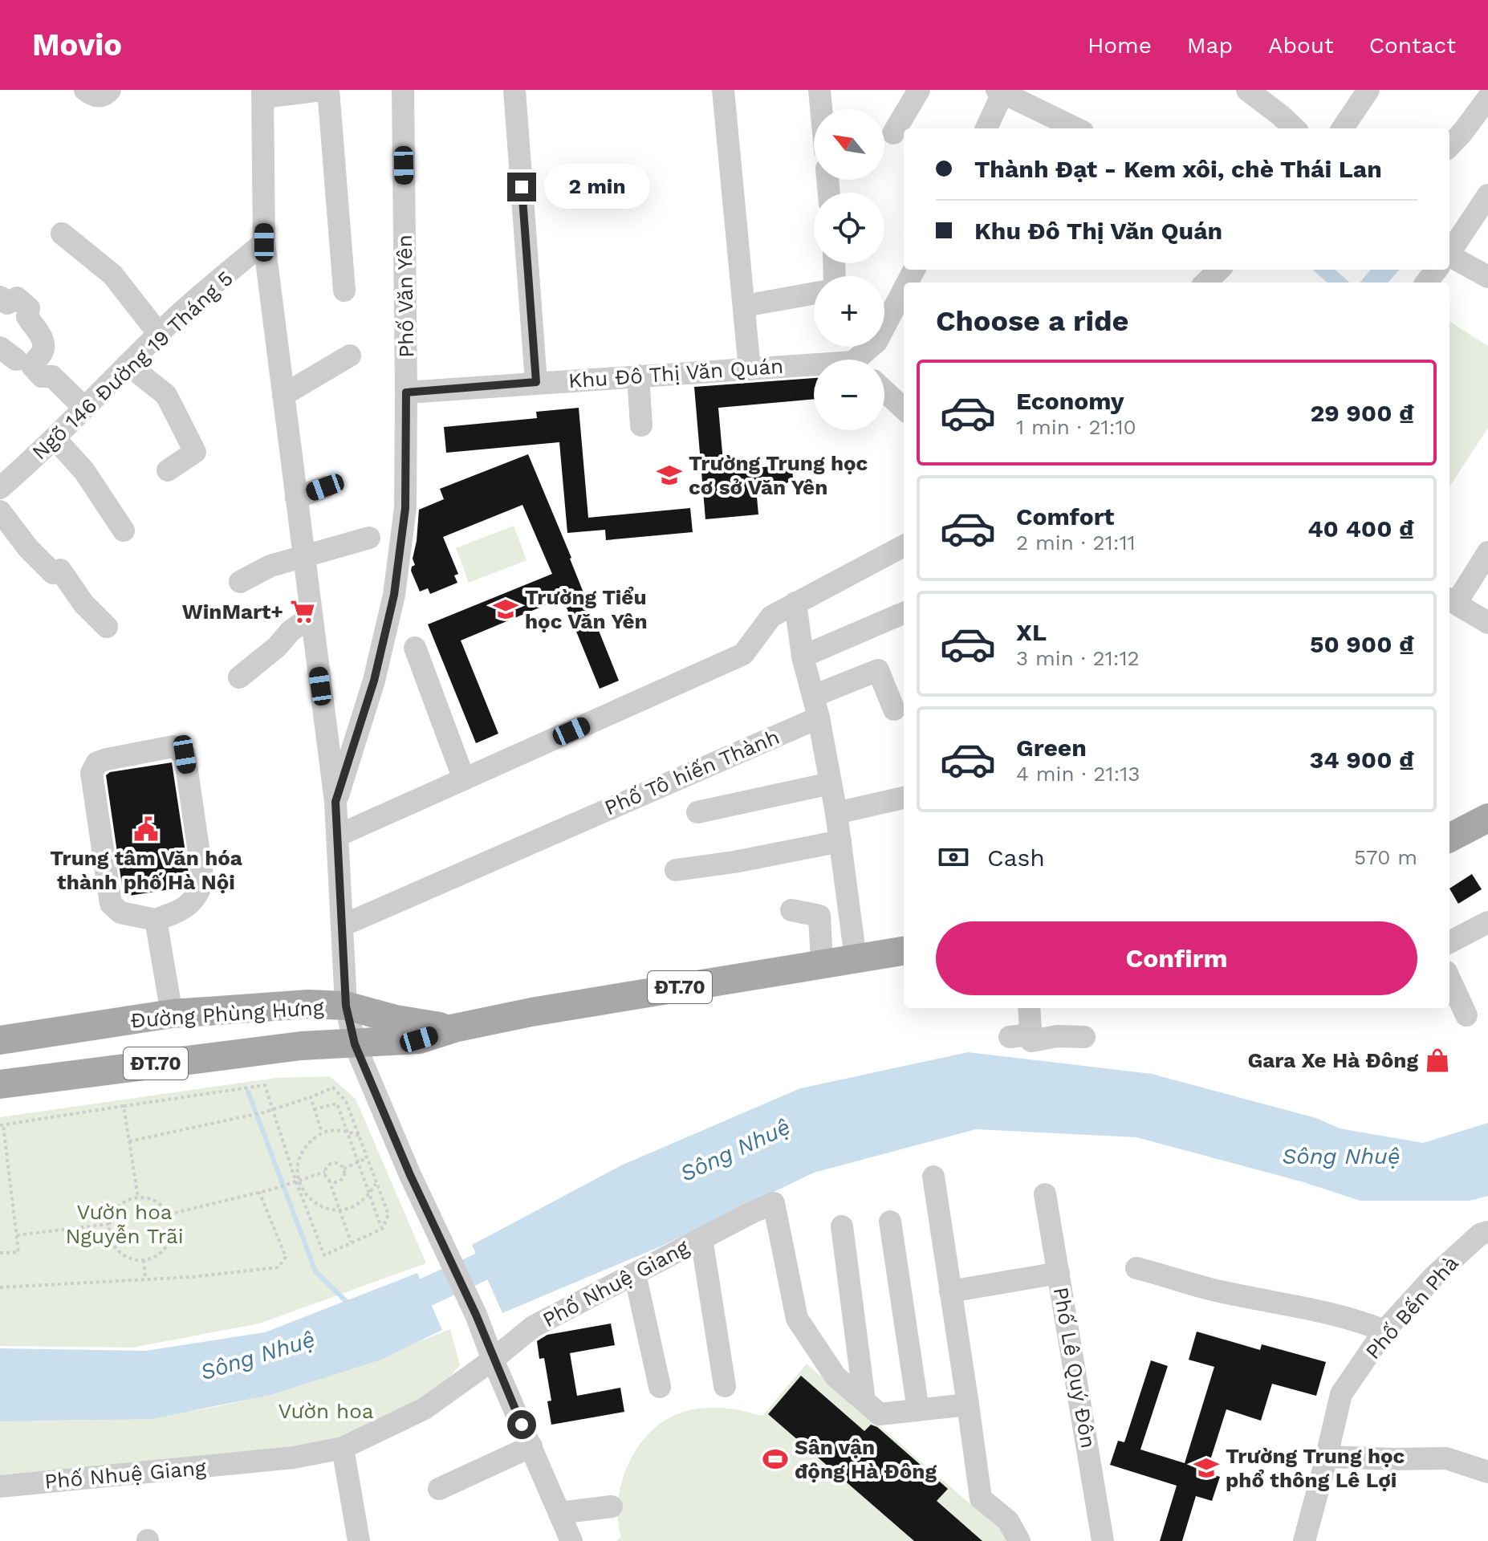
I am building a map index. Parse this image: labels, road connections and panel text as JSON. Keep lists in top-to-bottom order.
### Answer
{
  "streets": {
    "main road": ["ĐT.70", "Đường Phùng Hưng"],
    "street": [
      "Phố Văn Yên",
      "Ngõ 146 Đường 19 Tháng 5",
      "Khu Đô Thị Văn Quán",
      "Phố Tô hiến Thành",
      "Phố Nhuệ Giang",
      "Phố Bến Phà",
      "Phố Lê Quý Đôn"
    ]
  },
  "crossings": [
    ["Phố Văn Yên", "Khu Đô Thị Văn Quán"]
  ],
  "water": ["Sông Nhuệ"],
  "parks": ["Vườn hoa Nguyễn Trãi", "Vườn hoa"],
  "places": {
    "school or university": ["Trường Trung học cơ sở Văn Yên", "Trường Tiểu học Văn Yên", "Trường Trung học phổ thông Lê Lợi"],
    "supermarket": ["WinMart+"],
    "public building": ["Trung tâm Văn hóa thành phố Hà Nội"],
    "shop": ["Gara Xe Hà Đông"],
    "sports": ["Sân vận động Hà Đông"]
  },
  "north": "top left",
  "page": {
    "header": "Movio",
    "nav": [
      "Home",
      "Map",
      "About",
      "Contact"
    ],
    "map_buttons": ["+", "−"],
    "banner": ["Thành Đạt - Kem xôi, chè Thái Lan", "Khu Đô Thị Văn Quán"],
    "bubble": "2 min",
    "heading": "Choose a ride",
    "list": [
      {
        "name": "Economy",
        "note": "1 min · 21:10",
        "value": "29 900 ₫"
      },
      {
        "name": "Comfort",
        "note": "2 min · 21:11",
        "value": "40 400 ₫"
      },
      {
        "name": "XL",
        "note": "3 min · 21:12",
        "value": "50 900 ₫"
      },
      {
        "name": "Green",
        "note": "4 min · 21:13",
        "value": "34 900 ₫"
      }
    ],
    "pay": ["Cash", "570 m"],
    "buttons": "Confirm"
  }
}
